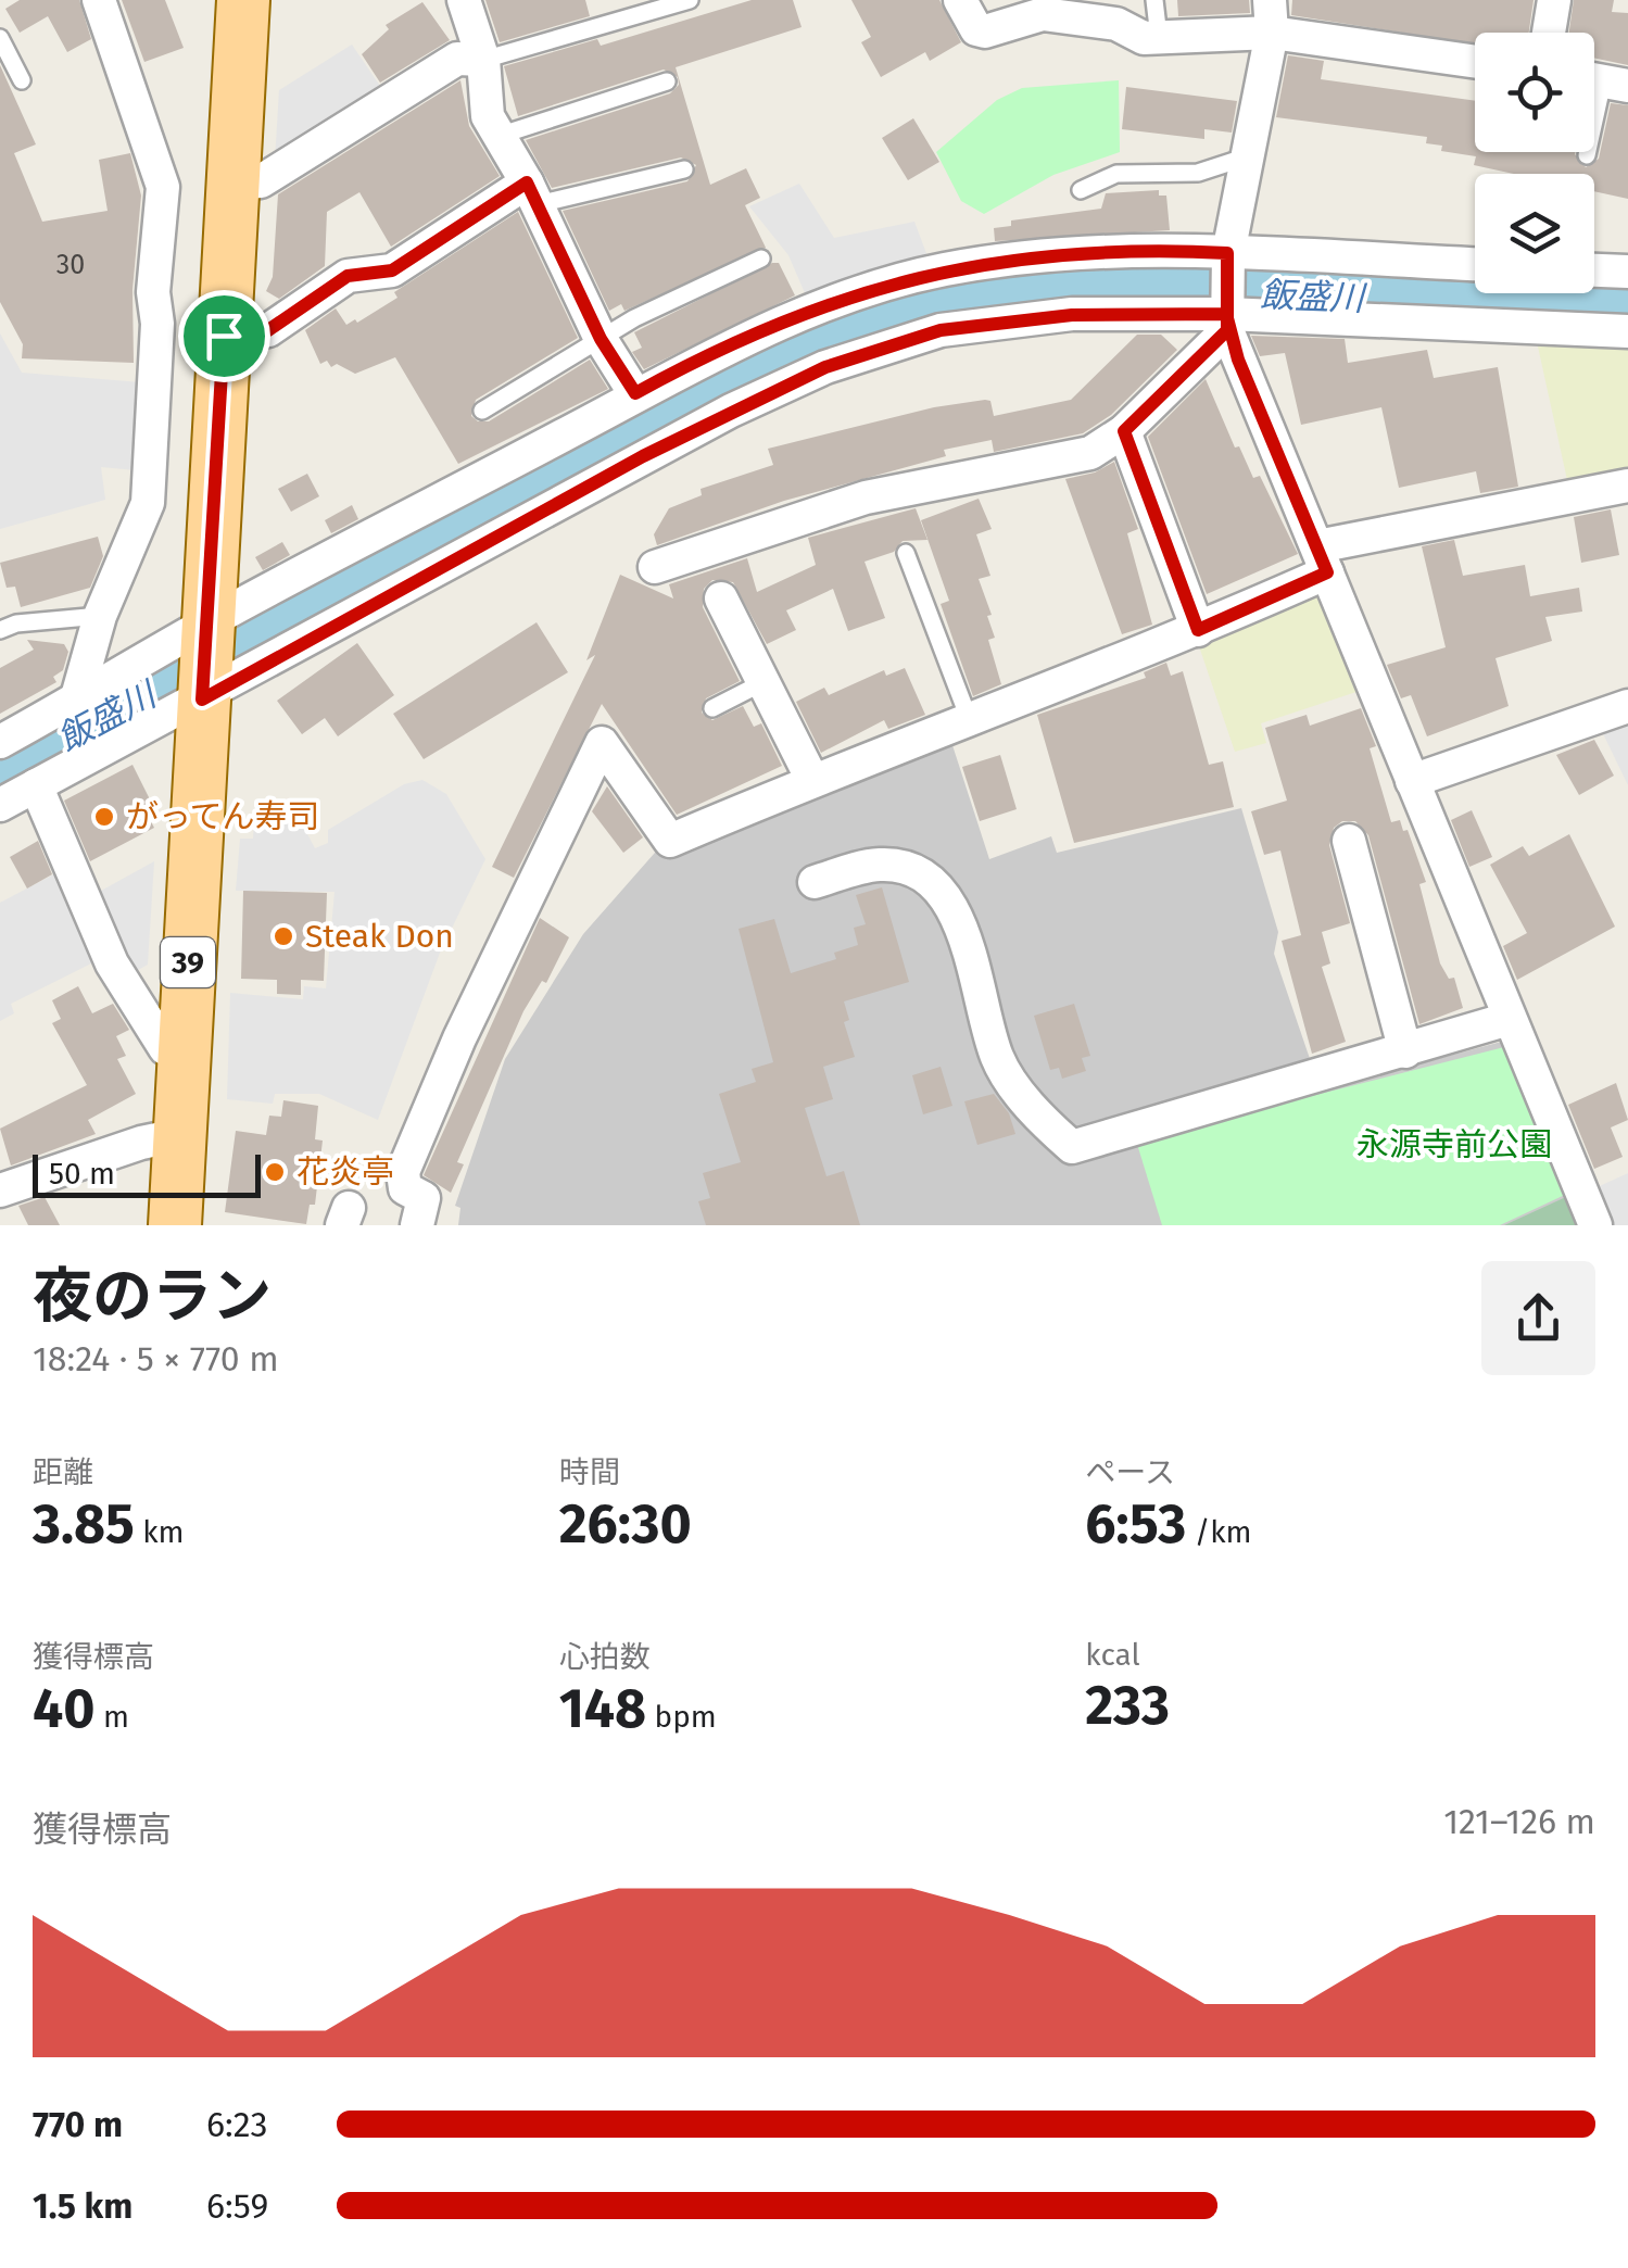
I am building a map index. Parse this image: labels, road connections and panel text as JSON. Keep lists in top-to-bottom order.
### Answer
{
  "streets": {
    "main road": ["39"]
  },
  "water": ["飯盛川"],
  "parks": ["永源寺前公園"],
  "places": ["がってん寿司", "Steak Don", "花炎亭"],
  "house_numbers": ["30"],
  "scale_bar": "50 m",
  "page": {
    "scale": "50 m",
    "heading": ["夜のラン", "18:24 · 5 × 770 m"],
    "stats": [
      ["距離", "3.85 km"],
      ["時間", "26:30"],
      ["ペース", "6:53 /km"],
      ["獲得標高", "40 m"],
      ["心拍数", "148 bpm"],
      ["kcal", "233"]
    ],
    "chart": ["獲得標高", "121–126 m"],
    "list": [
      {
        "name": "770 m",
        "note": "6:23"
      },
      {
        "name": "1.5 km",
        "note": "6:59"
      }
    ]
  }
}
